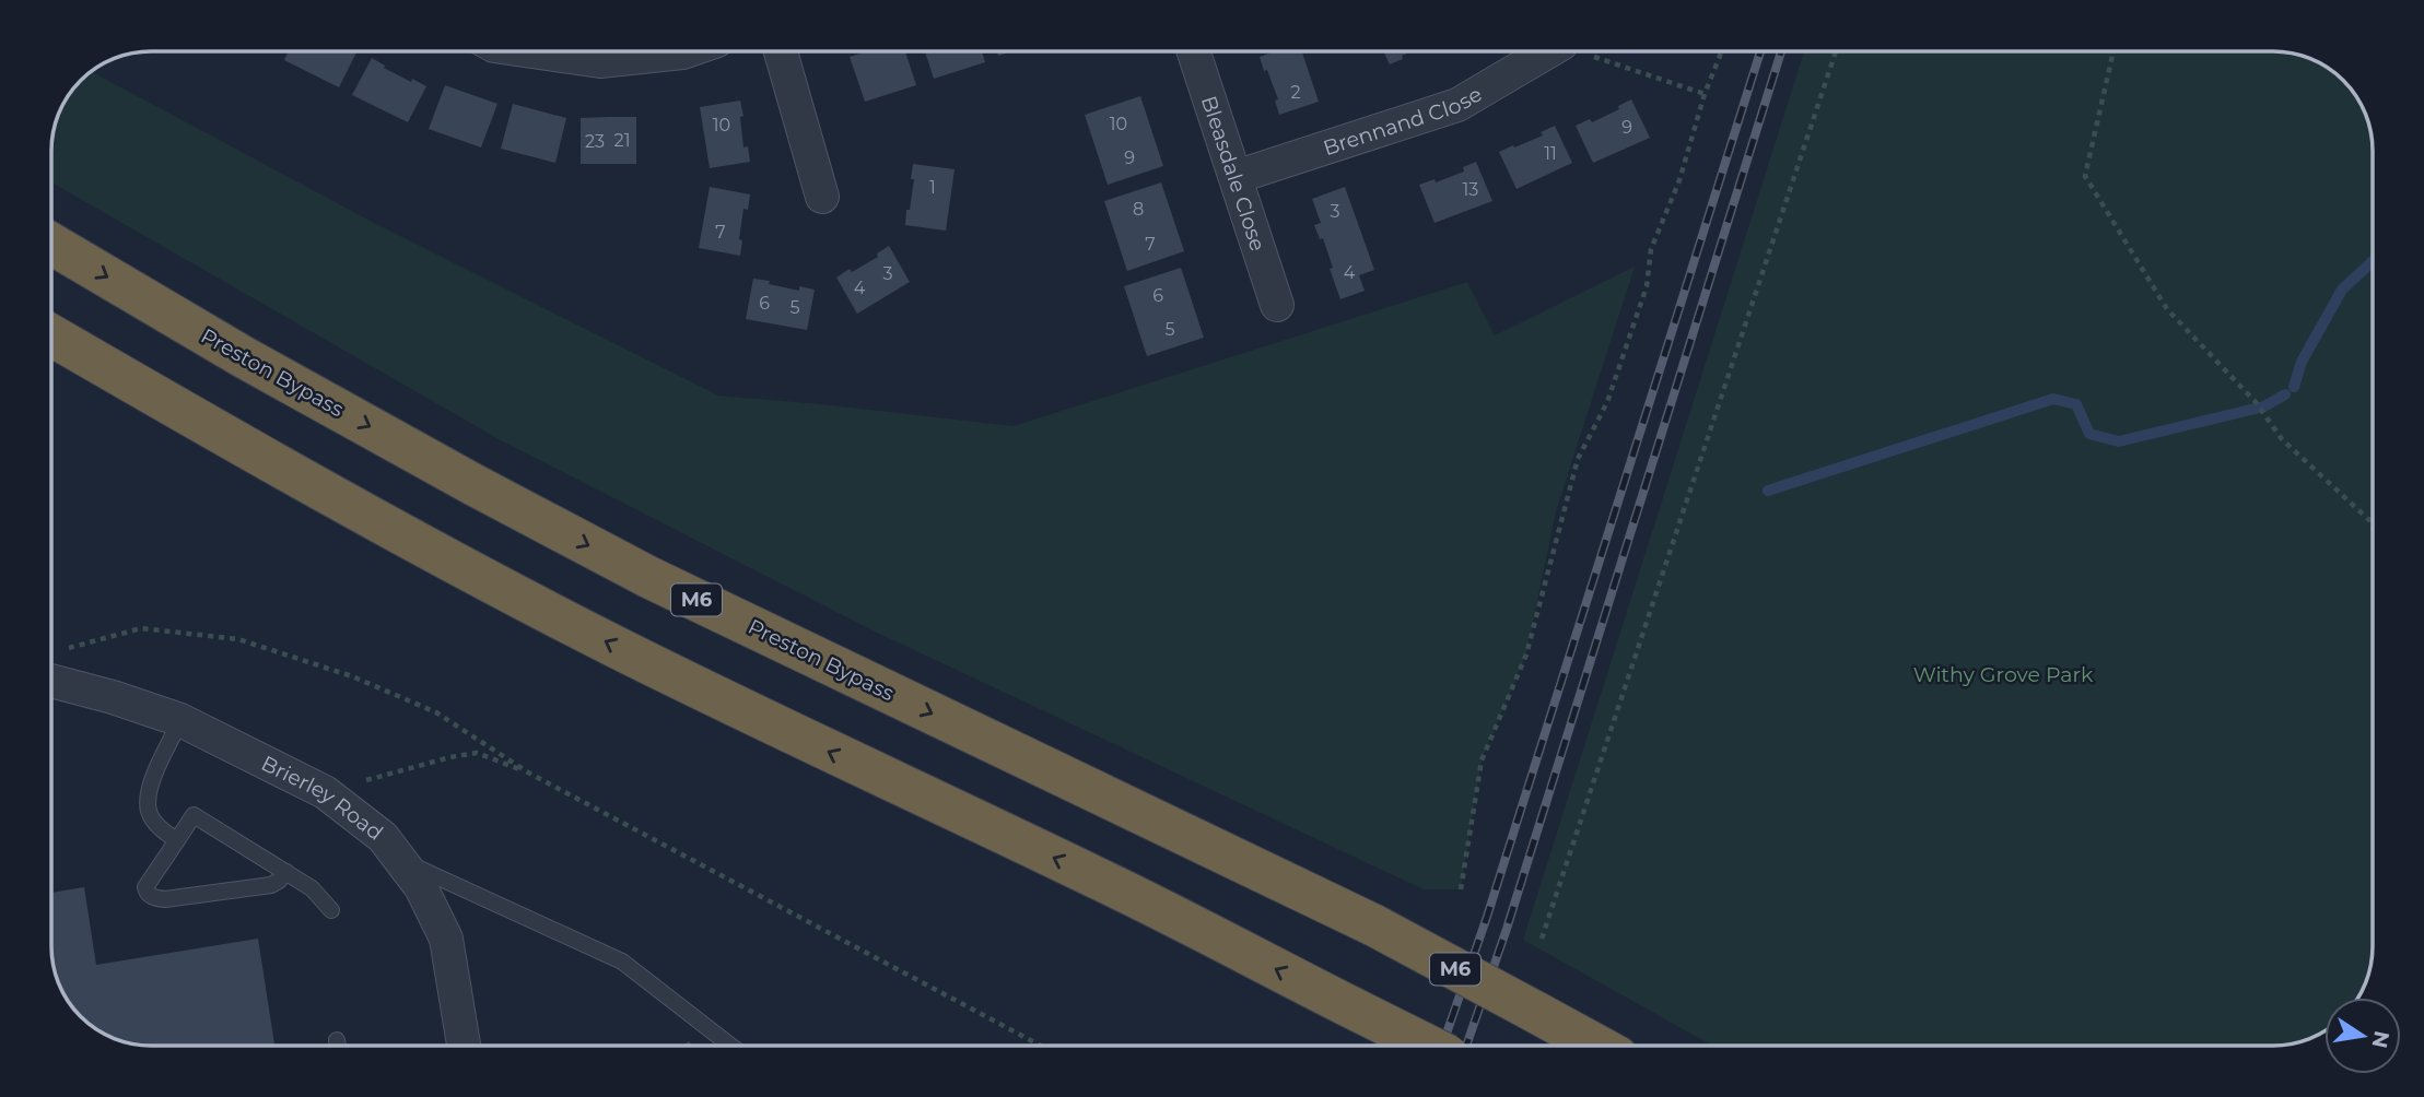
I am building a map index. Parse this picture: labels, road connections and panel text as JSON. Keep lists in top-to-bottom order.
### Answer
{
  "streets": {
    "highway": ["Preston Bypass", "M6"],
    "street": ["Brennand Close", "Bleasdale Close", "Brierley Road"]
  },
  "crossings": [
    ["Brennand Close", "Bleasdale Close"]
  ],
  "parks": ["Withy Grove Park"],
  "house_numbers": [
    "2",
    "10",
    "10",
    "9",
    "21",
    "23",
    "11",
    "9",
    "1",
    "13",
    "8",
    "3",
    "7",
    "7",
    "4",
    "3",
    "4",
    "6",
    "6",
    "5",
    "5"
  ],
  "north": "right"
}
